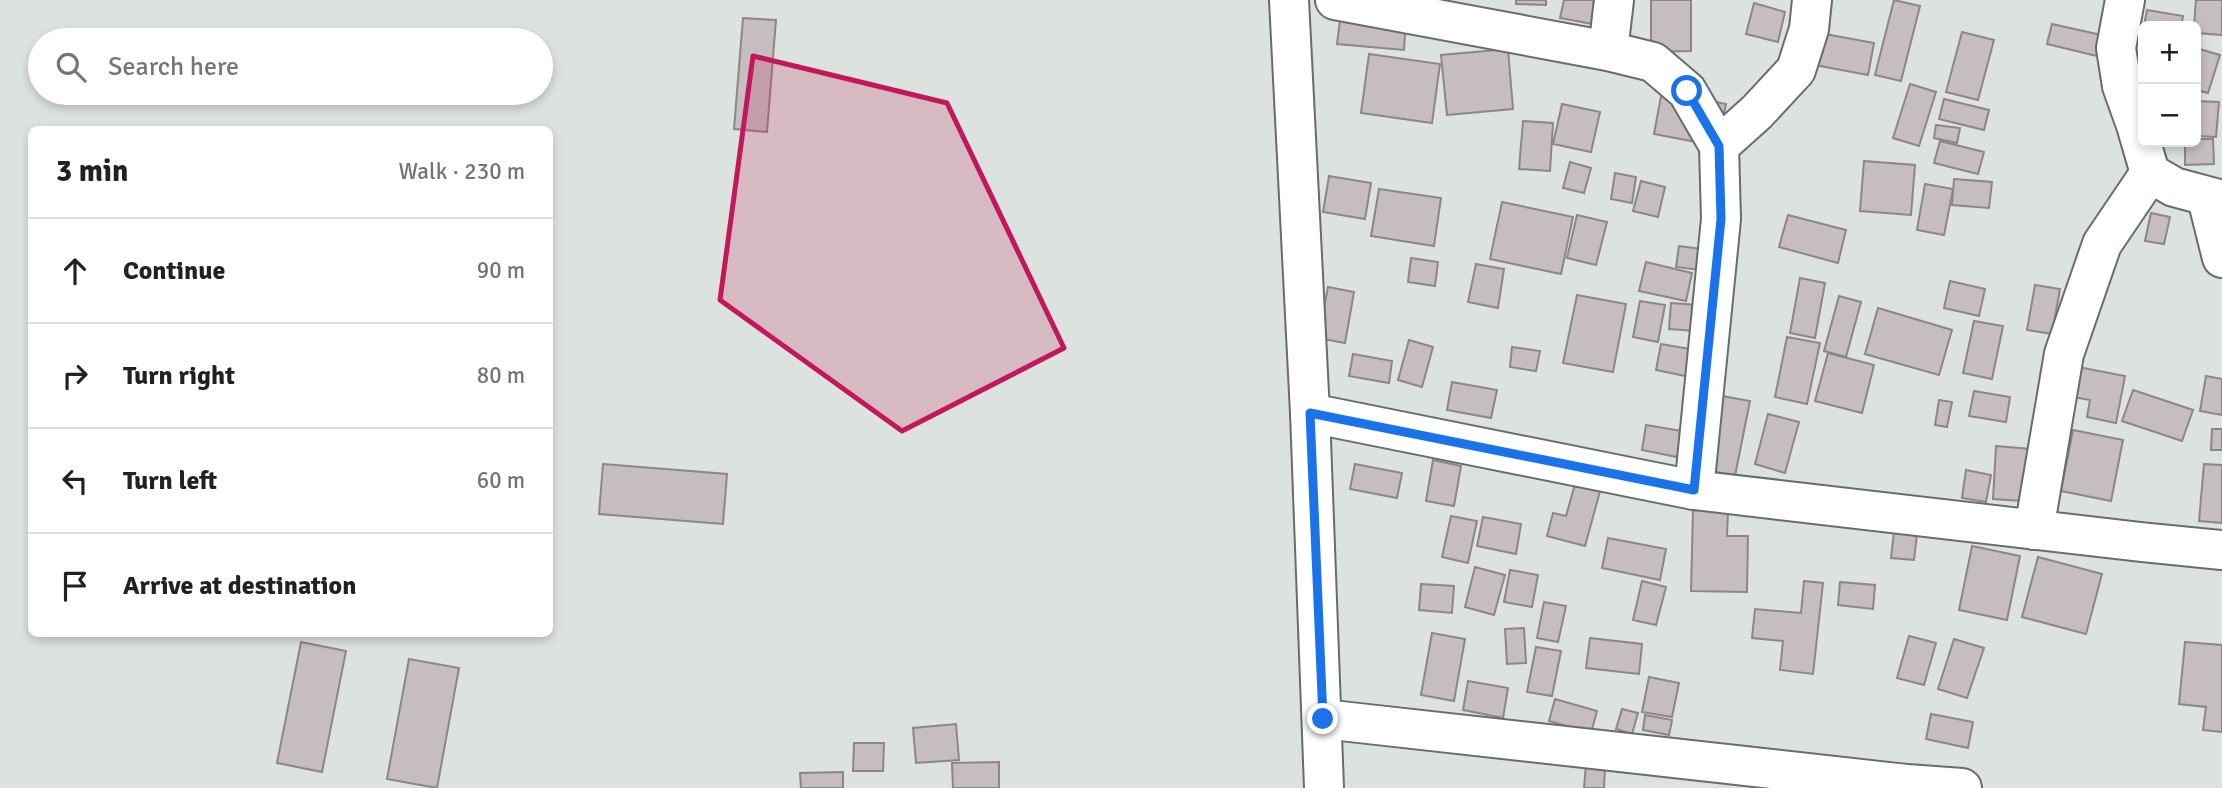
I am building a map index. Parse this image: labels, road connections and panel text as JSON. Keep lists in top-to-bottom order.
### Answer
{
  "page": {
    "map_buttons": ["+", "−"],
    "search": "Search here",
    "heading": ["3 min", "Walk · 230 m"],
    "list": [
      ["Continue", "90 m"],
      ["Turn right", "80 m"],
      ["Turn left", "60 m"],
      "Arrive at destination"
    ]
  }
}
